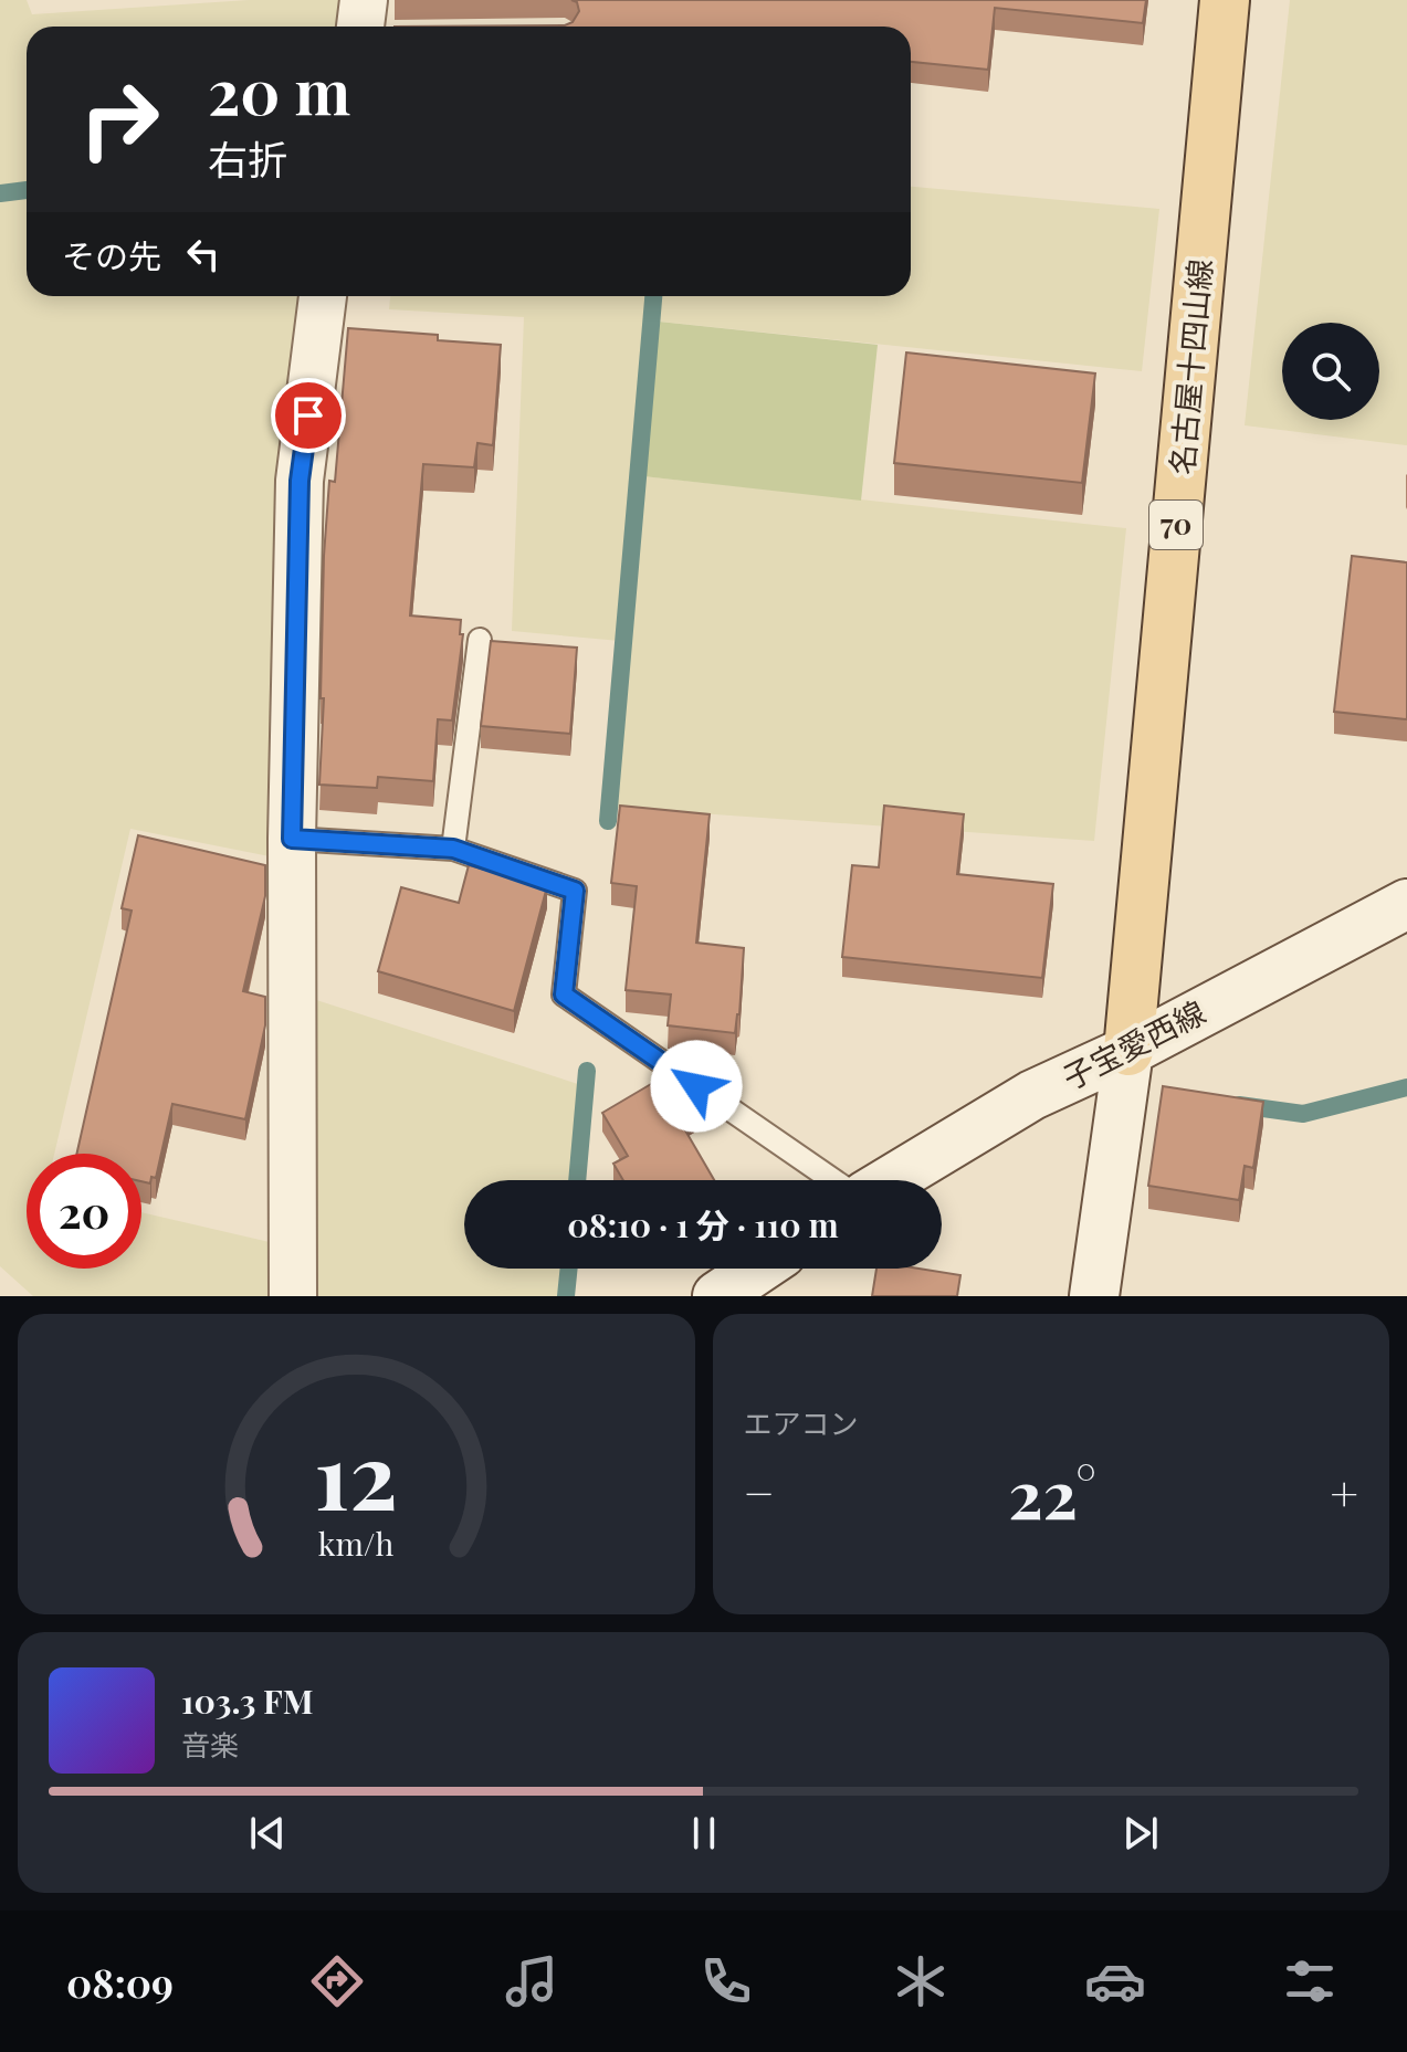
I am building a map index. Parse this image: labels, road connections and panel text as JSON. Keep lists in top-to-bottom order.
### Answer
{
  "streets": {
    "main road": ["名古屋十四山線", "70", "子宝愛西線"]
  },
  "crossings": [
    ["名古屋十四山線", "子宝愛西線"]
  ],
  "page": {
    "turn": ["20 m", "右折"],
    "then": "その先",
    "limit": "20",
    "trip": "08:10 · 1 分 · 110 m",
    "tile": "エアコン",
    "heat": ["−", "22°", "+"],
    "song": ["103.3 FM", "音楽"],
    "tabs": "08:09",
    "gauge": ["12", "km/h"]
  }
}
